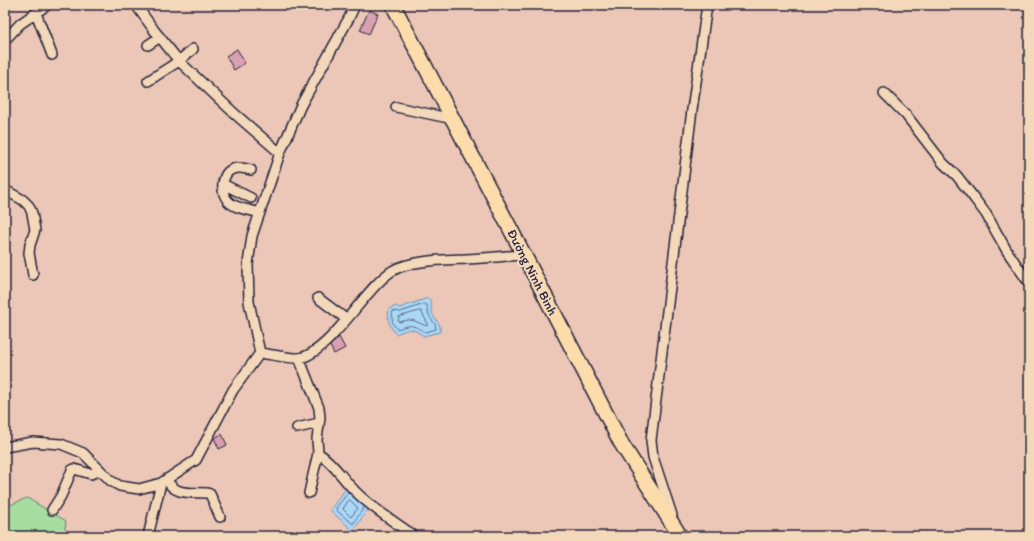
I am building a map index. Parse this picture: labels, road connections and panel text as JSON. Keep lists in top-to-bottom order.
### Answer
{
  "streets": {
    "highway": ["Đường Ninh Bình"]
  }
}
